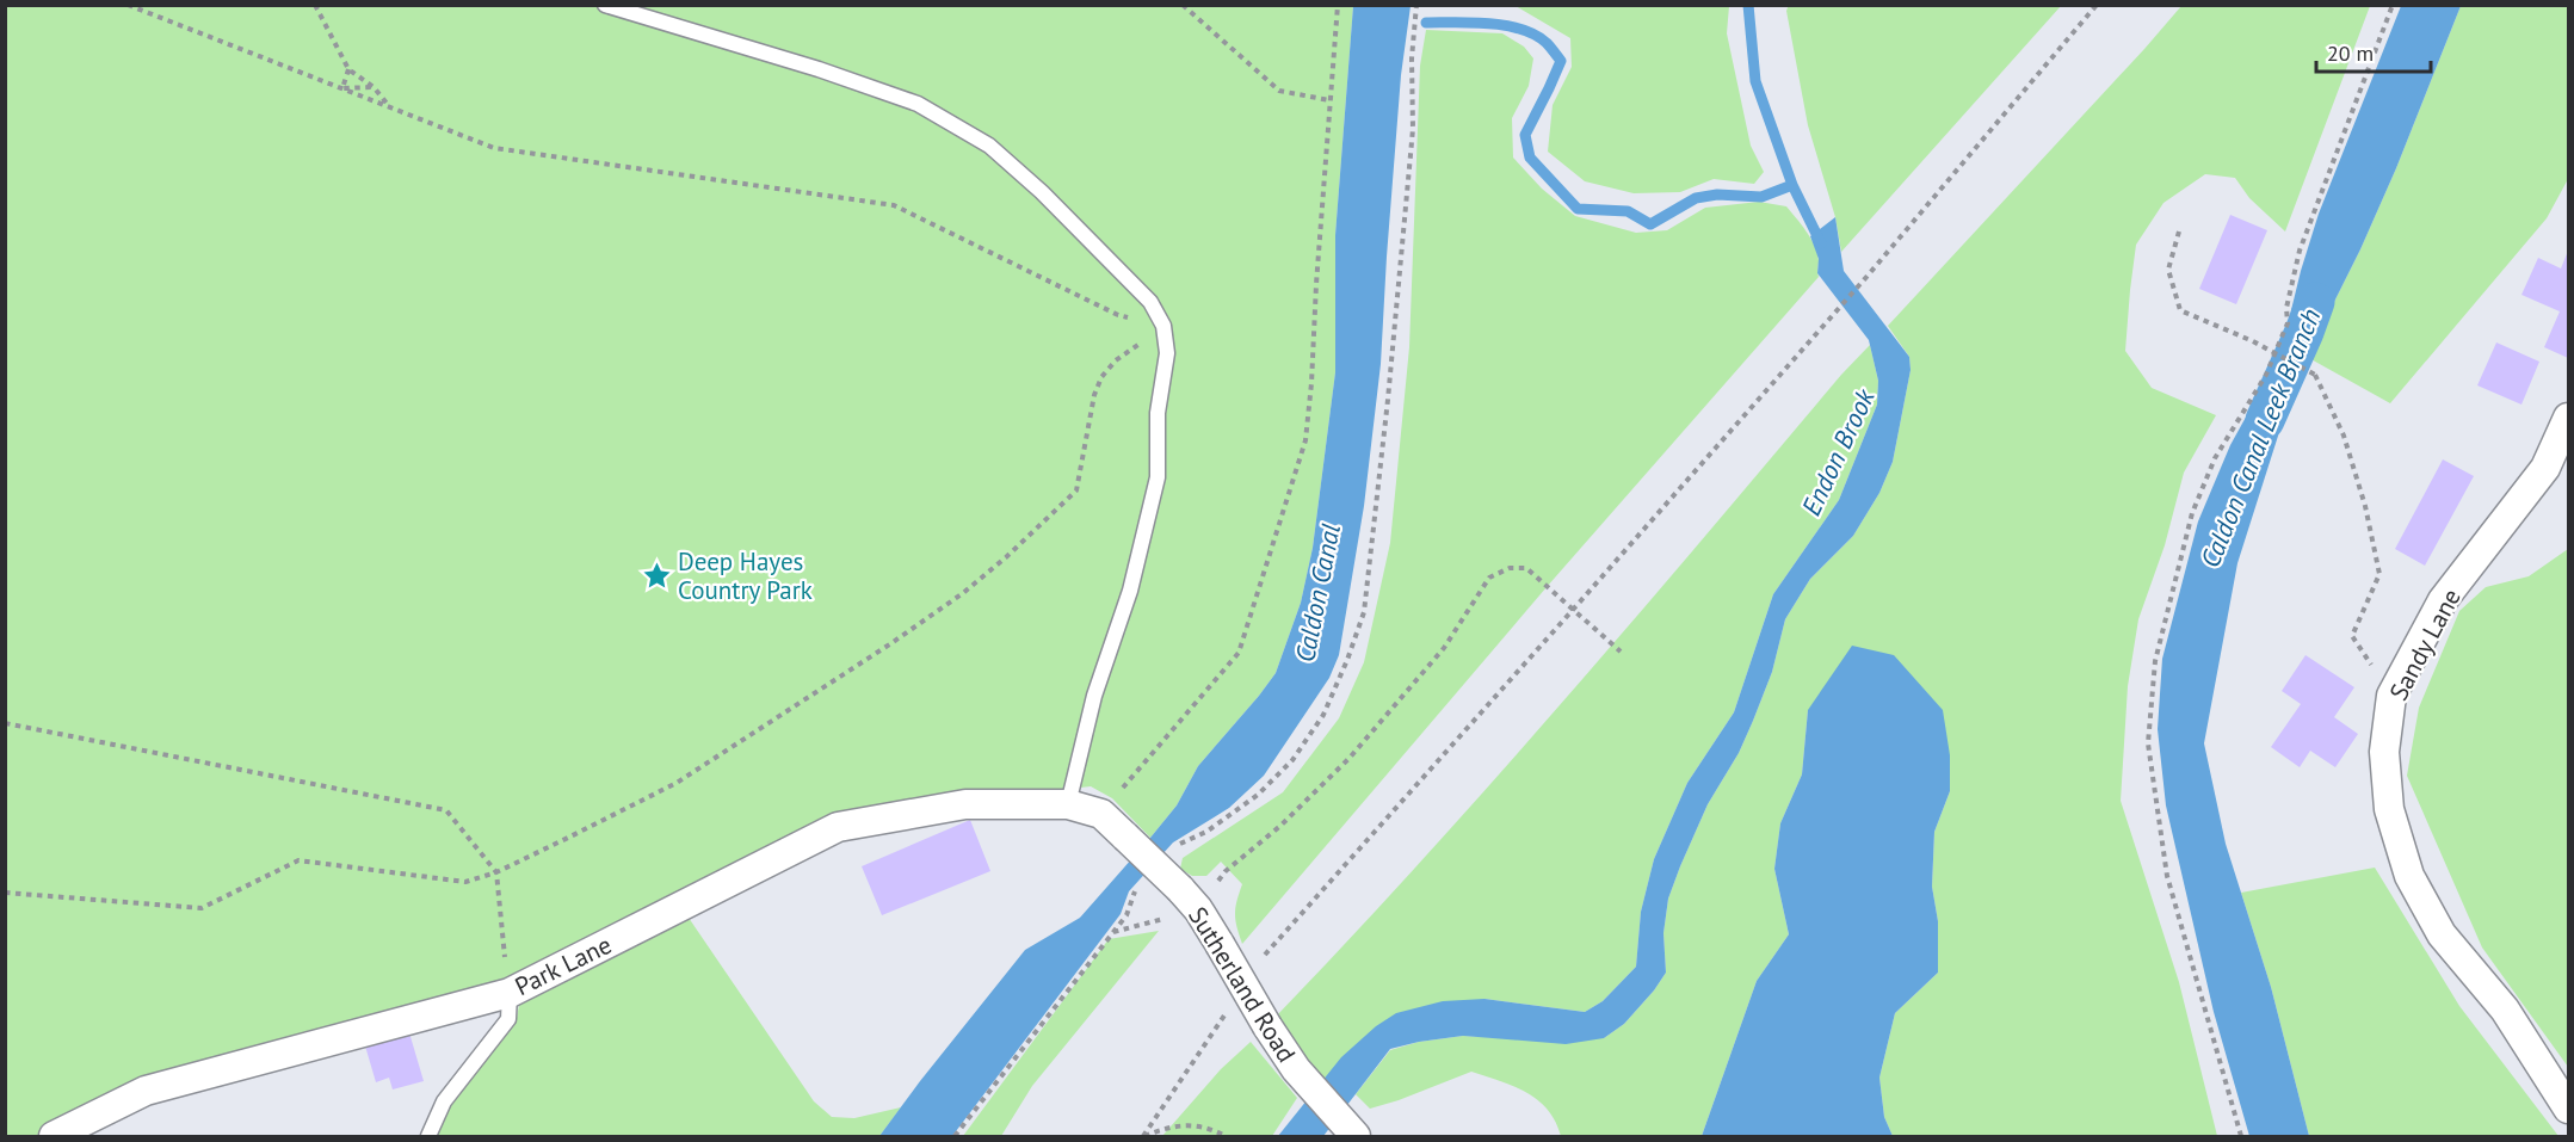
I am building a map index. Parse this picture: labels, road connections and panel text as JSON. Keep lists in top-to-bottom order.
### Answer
{
  "streets": {
    "street": ["Sandy Lane", "Park Lane", "Sutherland Road"]
  },
  "crossings": [
    ["Park Lane", "Sutherland Road"]
  ],
  "water": ["Caldon Canal Leek Branch", "Endon Brook", "Caldon Canal"],
  "places": {
    "place": ["Deep Hayes Country Park"]
  },
  "scale_bar": "20 m"
}
